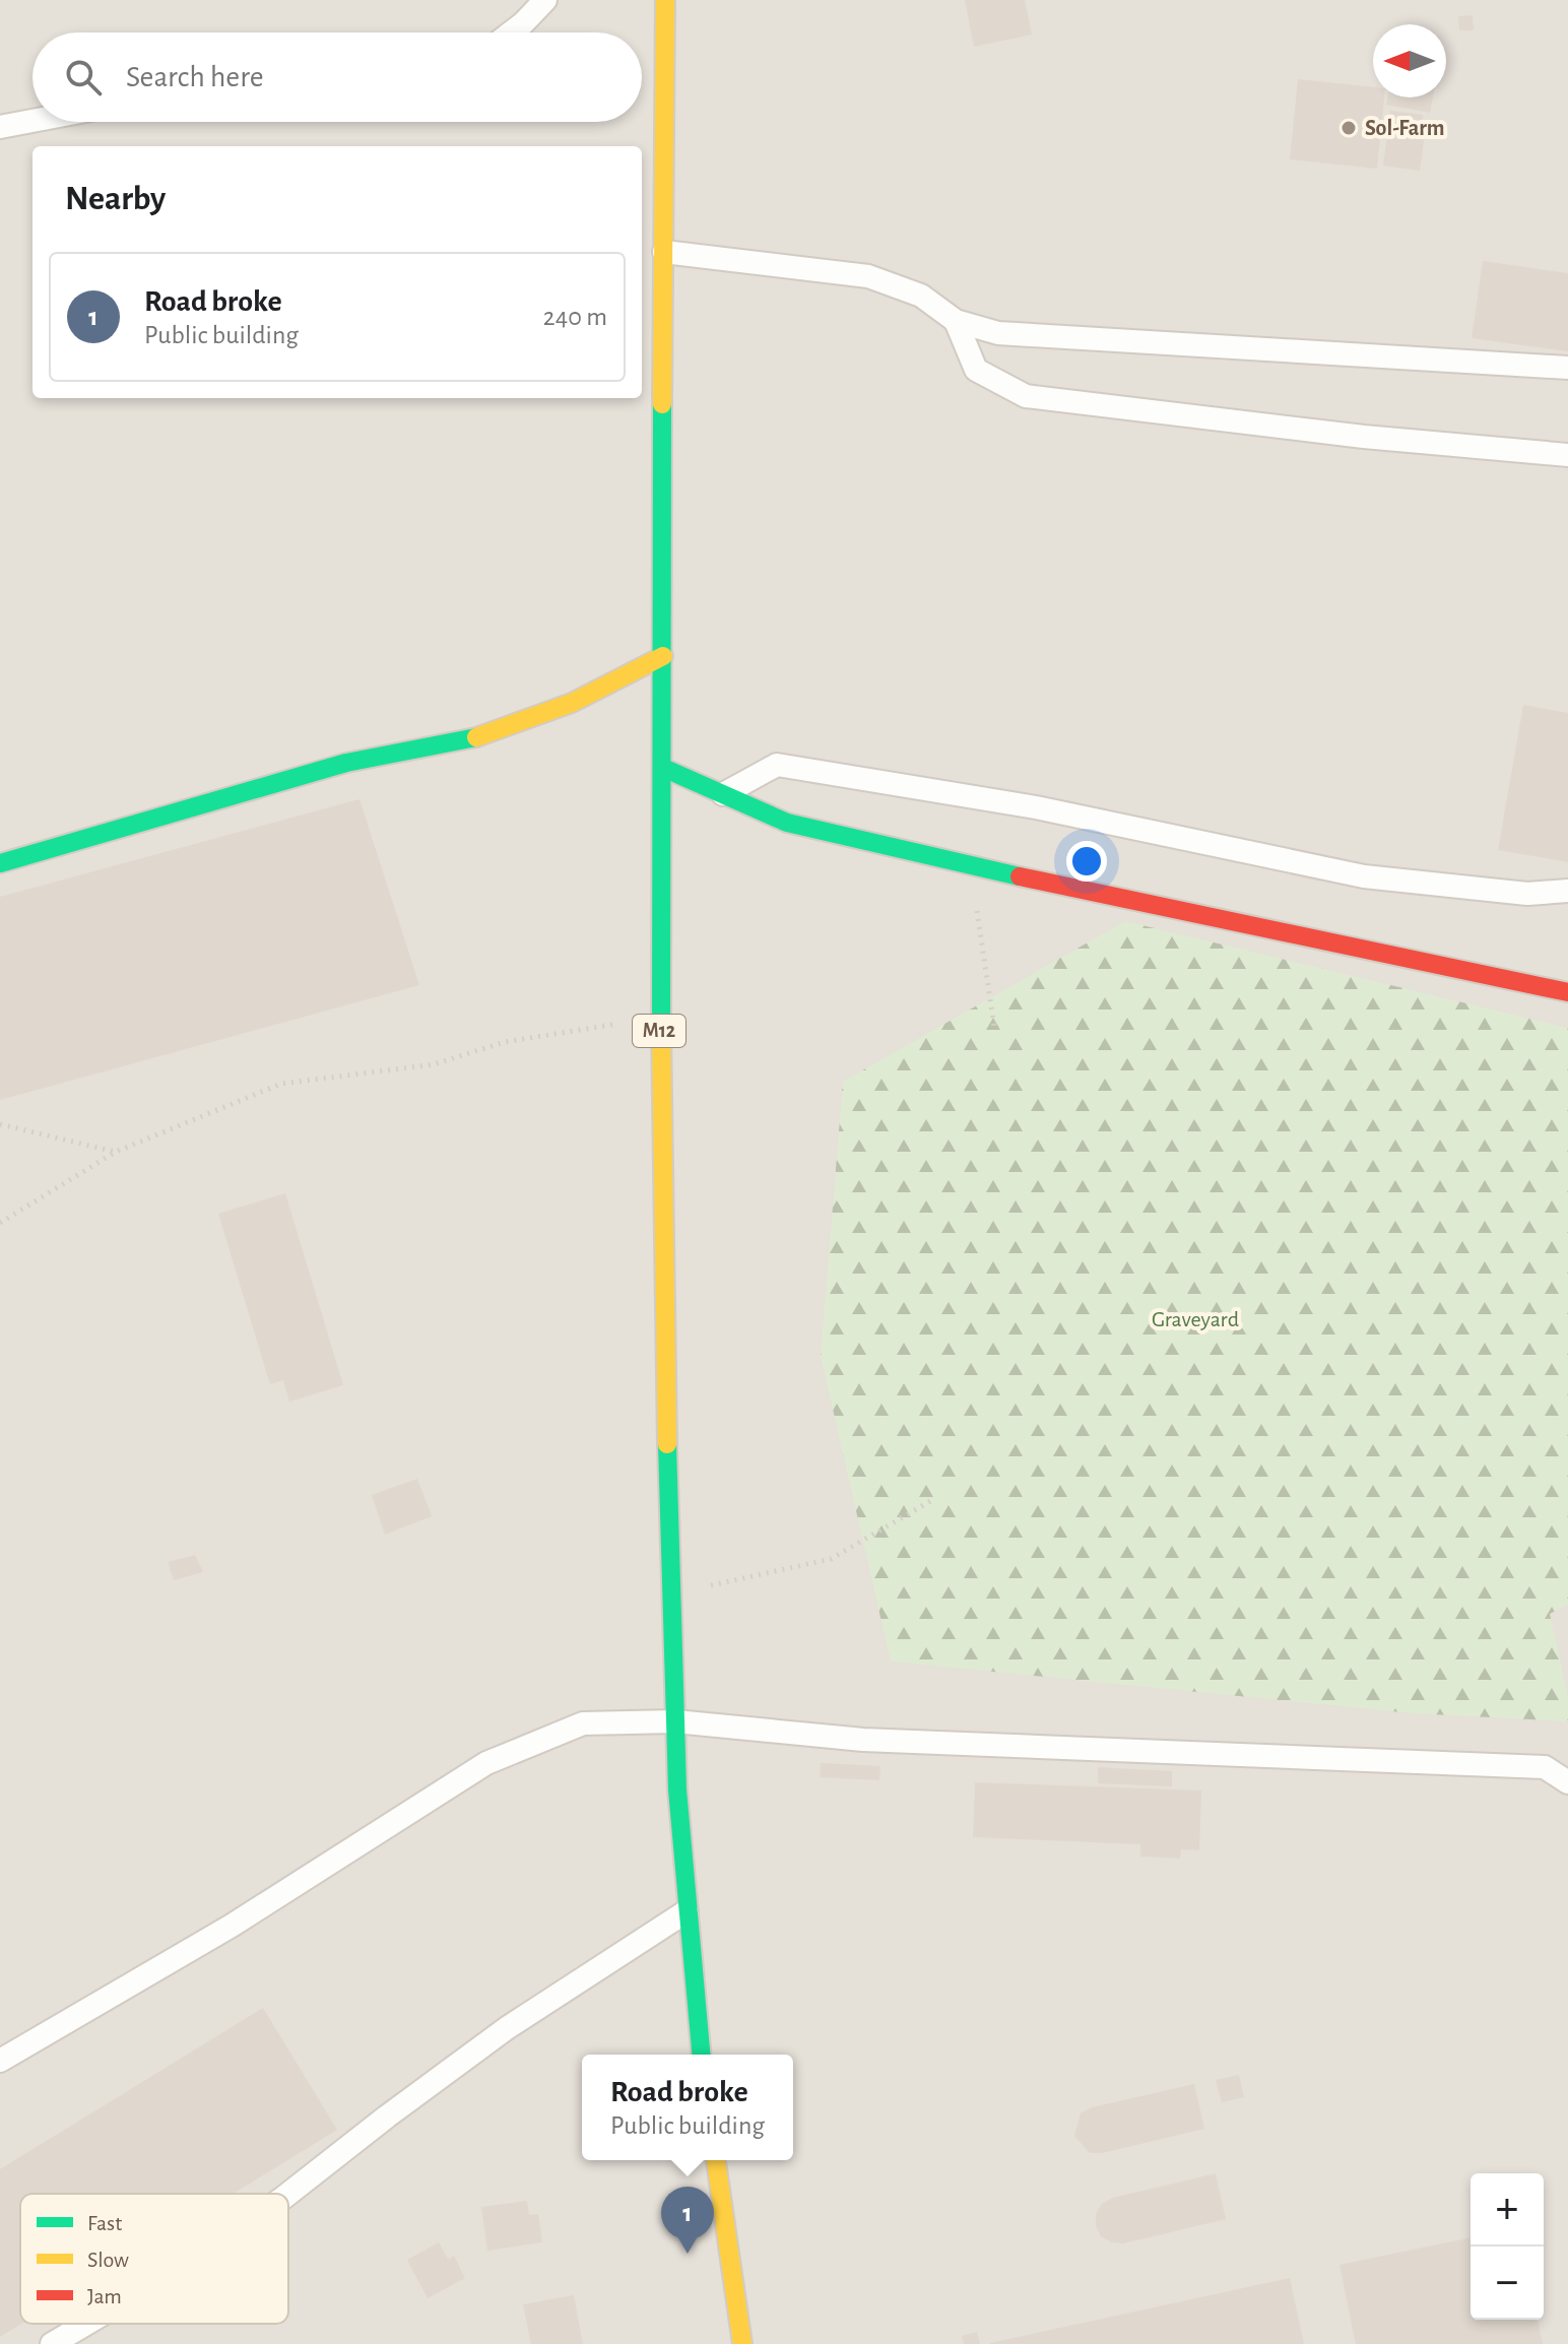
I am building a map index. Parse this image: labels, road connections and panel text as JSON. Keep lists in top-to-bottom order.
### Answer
{
  "streets": {
    "main road": ["M12"]
  },
  "parks": ["Graveyard"],
  "places": ["Sol-Farm"],
  "legend": ["Fast", "Slow", "Jam"],
  "north": "left",
  "page": {
    "search": "Search here",
    "heading": "Nearby",
    "list": [
      {
        "mark": "1",
        "name": "Road broke",
        "note": "Public building",
        "value": "240 m"
      }
    ],
    "popup": ["Road broke", "Public building"],
    "map_buttons": ["+", "−"],
    "pins": "1"
  }
}
